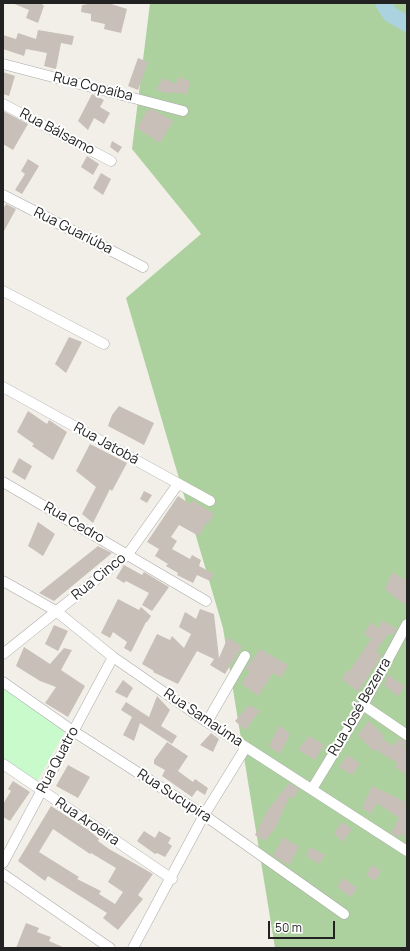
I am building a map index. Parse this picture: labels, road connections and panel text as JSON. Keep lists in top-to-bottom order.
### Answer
{
  "streets": {
    "street": [
      "Rua Copaíba",
      "Rua Bálsamo",
      "Rua Guariúba",
      "Rua Jatobá",
      "Rua Cedro",
      "Rua Cinco",
      "Rua José Bezerra",
      "Rua Samaúma",
      "Rua Quatro",
      "Rua Sucupira",
      "Rua Aroeira"
    ]
  },
  "crossings": [
    ["Rua Jatobá", "Rua Cinco"],
    ["Rua Cedro", "Rua Cinco"],
    ["Rua Cinco", "Rua Samaúma"],
    ["Rua José Bezerra", "Rua Samaúma"],
    ["Rua Samaúma", "Rua Quatro"],
    ["Rua Quatro", "Rua Sucupira"],
    ["Rua Quatro", "Rua Aroeira"]
  ],
  "scale_bar": "50 m"
}
